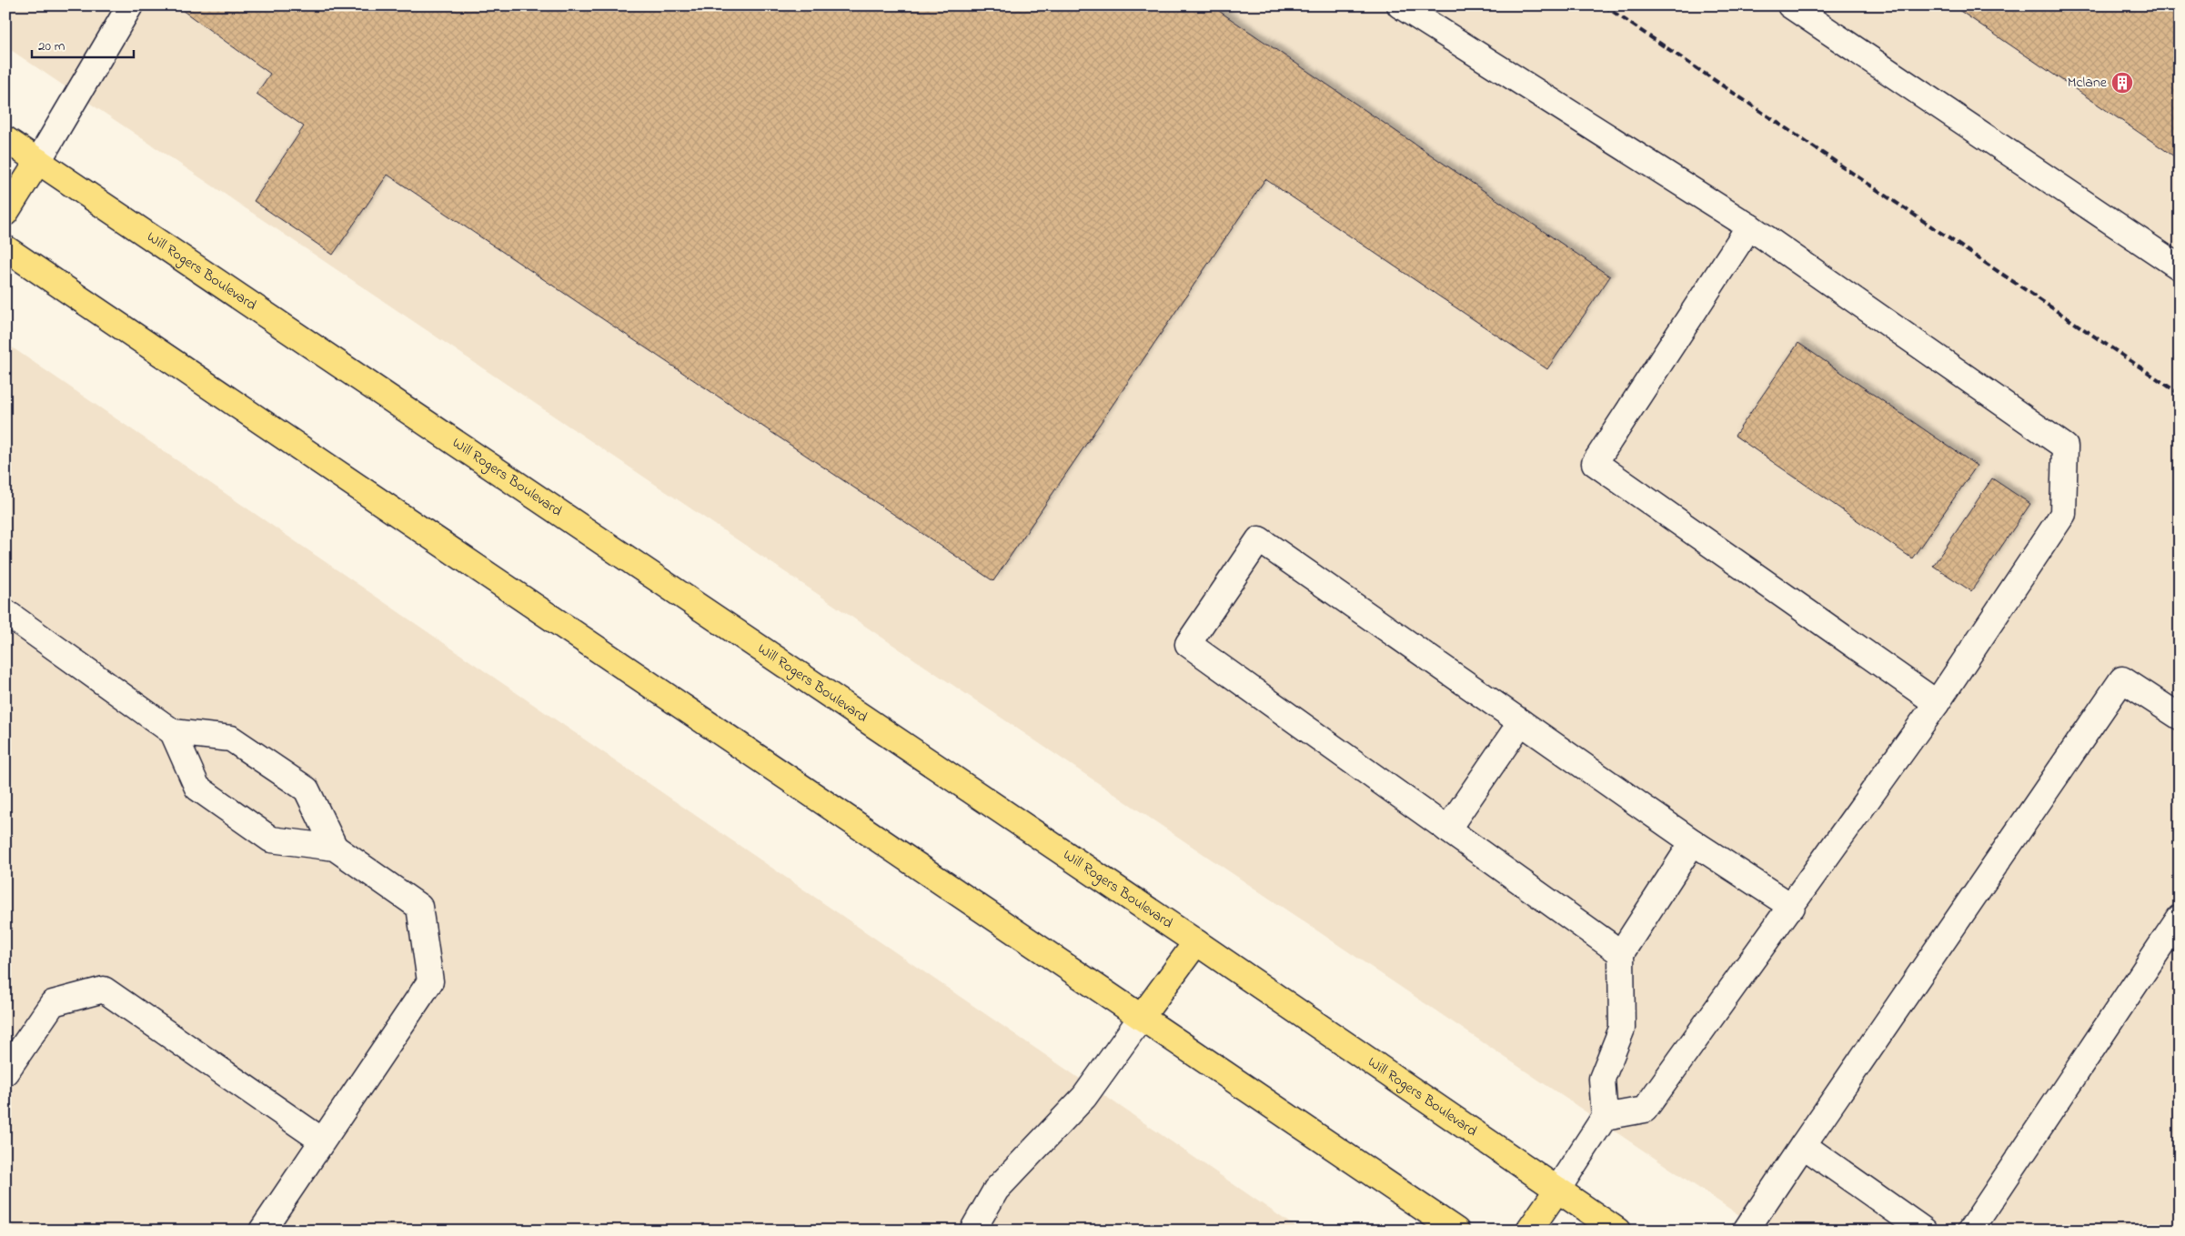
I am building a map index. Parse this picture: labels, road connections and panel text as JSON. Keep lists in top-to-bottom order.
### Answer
{
  "streets": {
    "main road": ["Will Rogers Boulevard"]
  },
  "places": {
    "building": ["Mclane"]
  },
  "scale_bar": "20 m"
}
